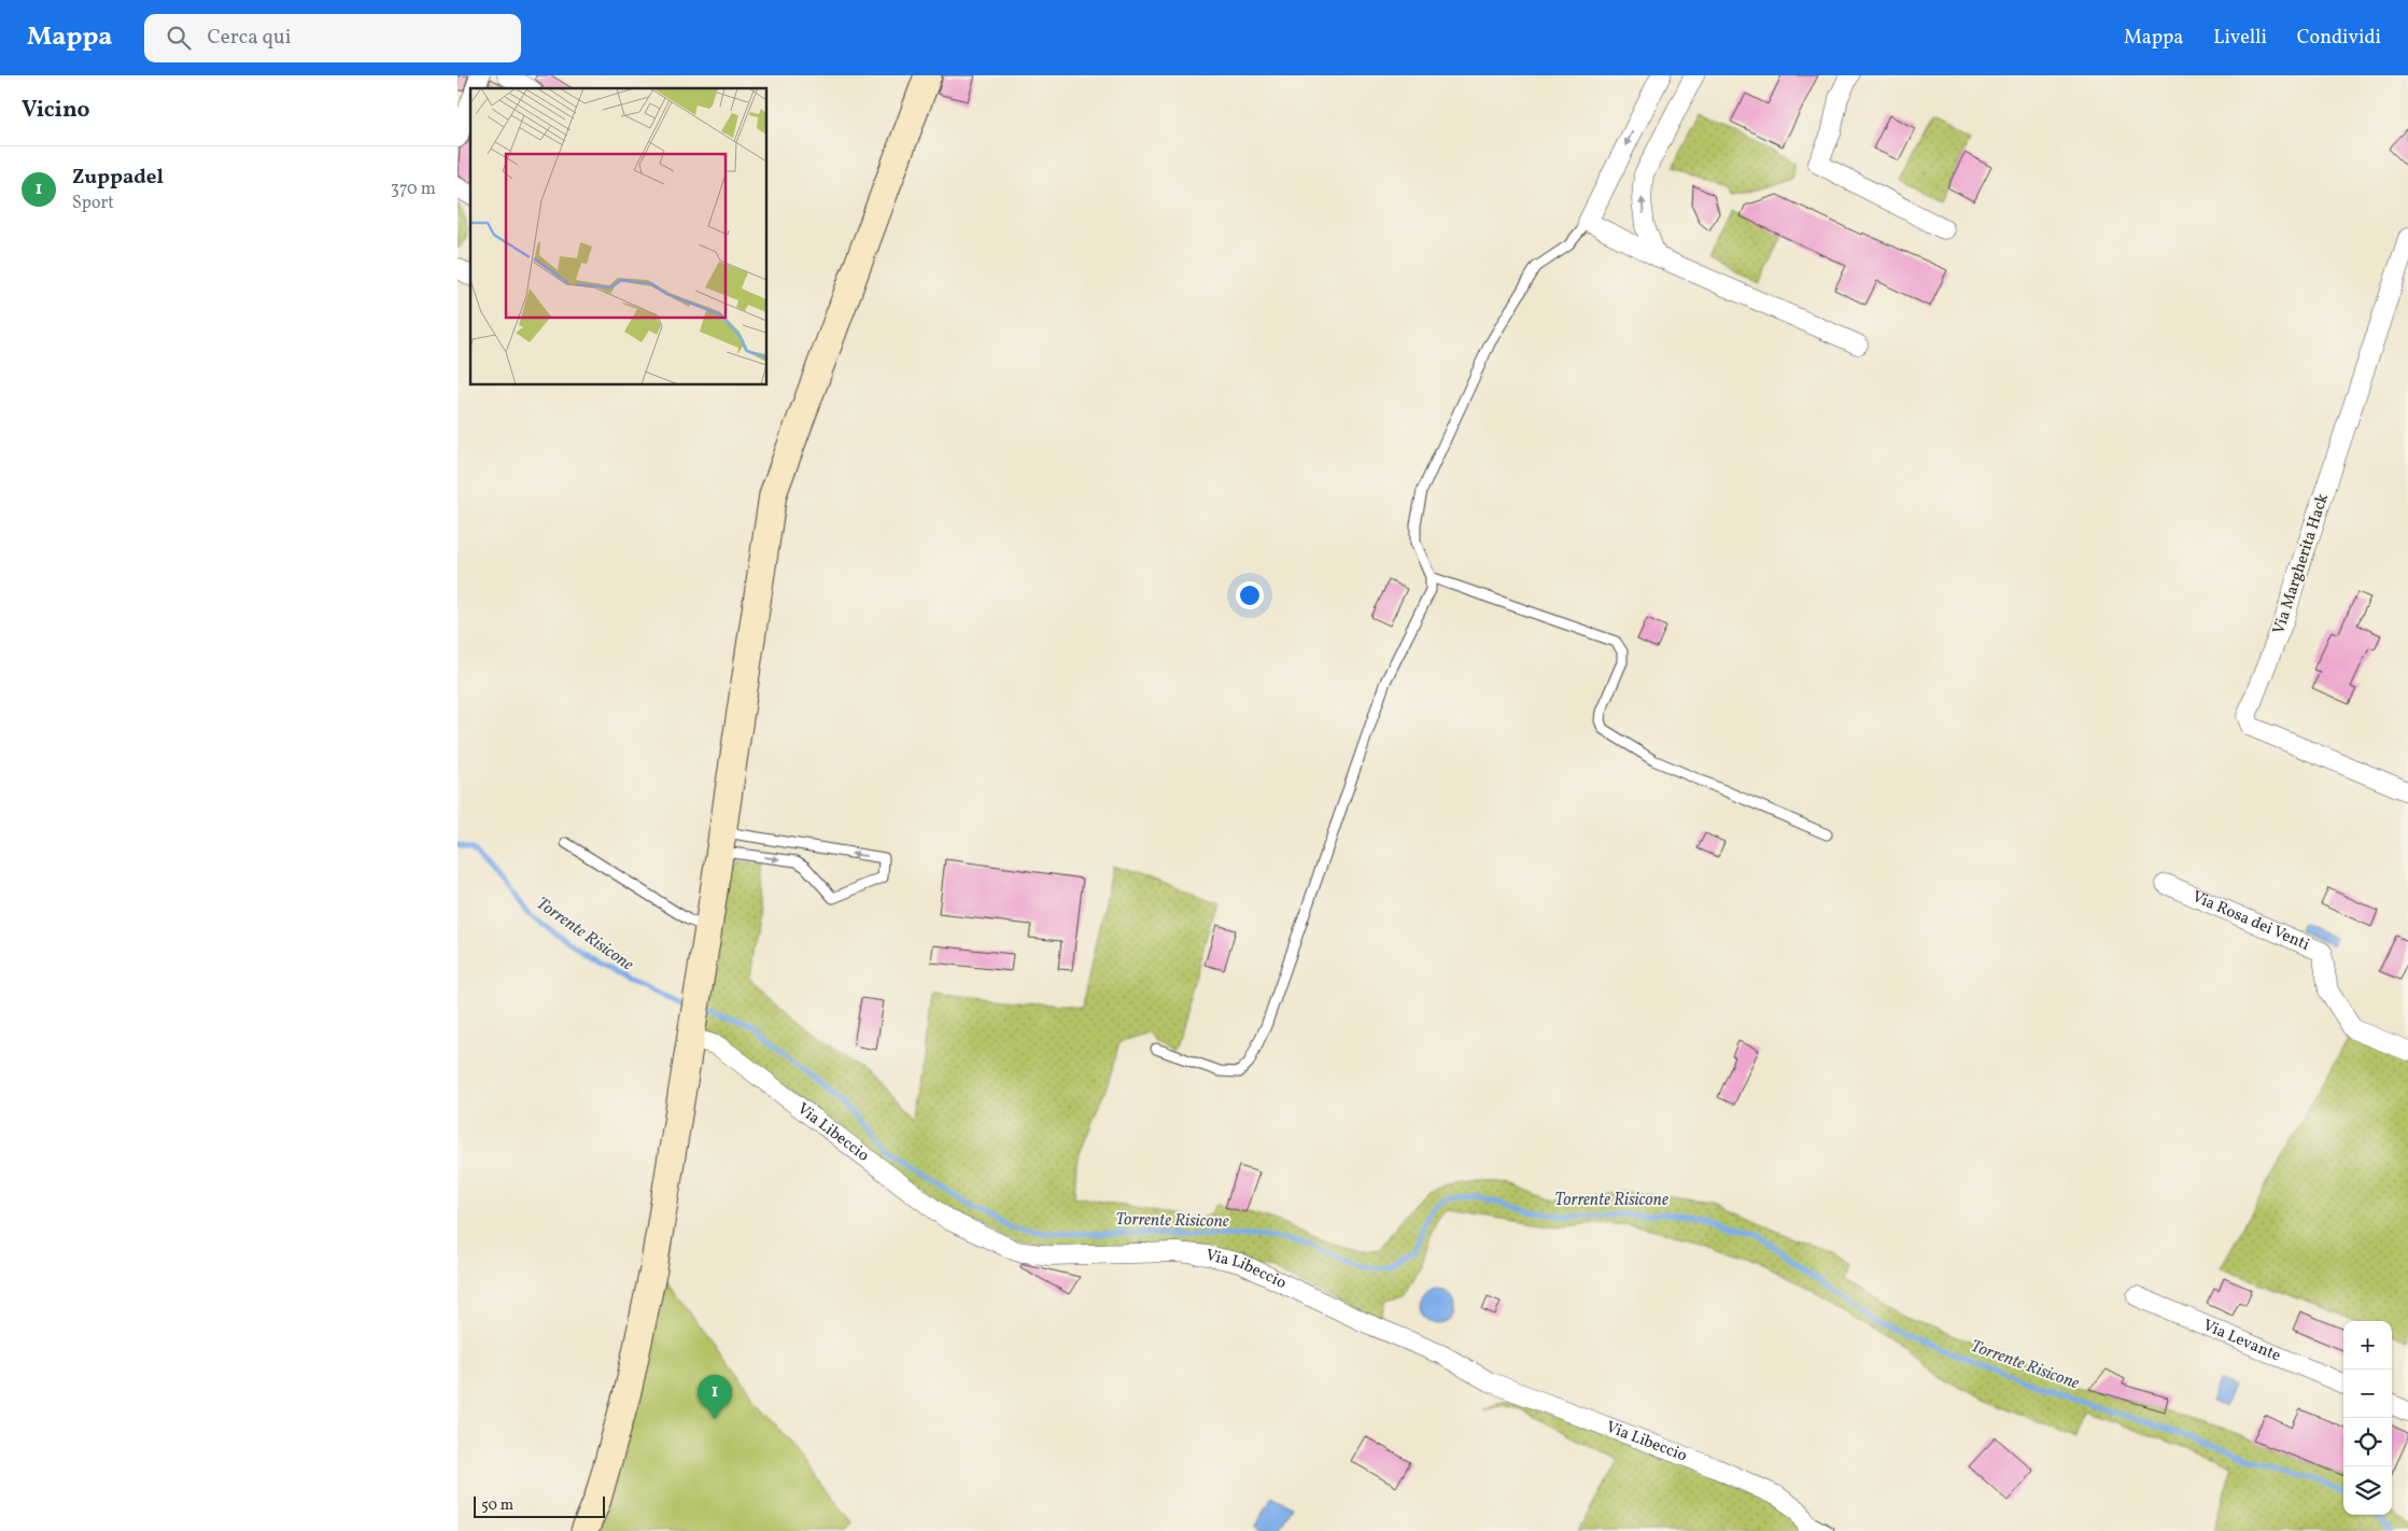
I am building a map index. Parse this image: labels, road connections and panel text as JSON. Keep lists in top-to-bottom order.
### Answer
{
  "streets": {
    "street": [
      "Via Margherita Hack",
      "Via Rosa dei Venti",
      "Via Libeccio",
      "Via Levante"
    ]
  },
  "water": ["Torrente Risicone"],
  "scale_bar": "50 m",
  "page": {
    "header": "Mappa",
    "search": "Cerca qui",
    "nav": ["Mappa", "Livelli", "Condividi"],
    "heading": "Vicino",
    "list": [
      {
        "mark": "1",
        "name": "Zuppadel",
        "note": "Sport",
        "value": "370 m"
      }
    ],
    "map_buttons": ["+", "−"],
    "pins": "1",
    "scale": "50 m"
  }
}
